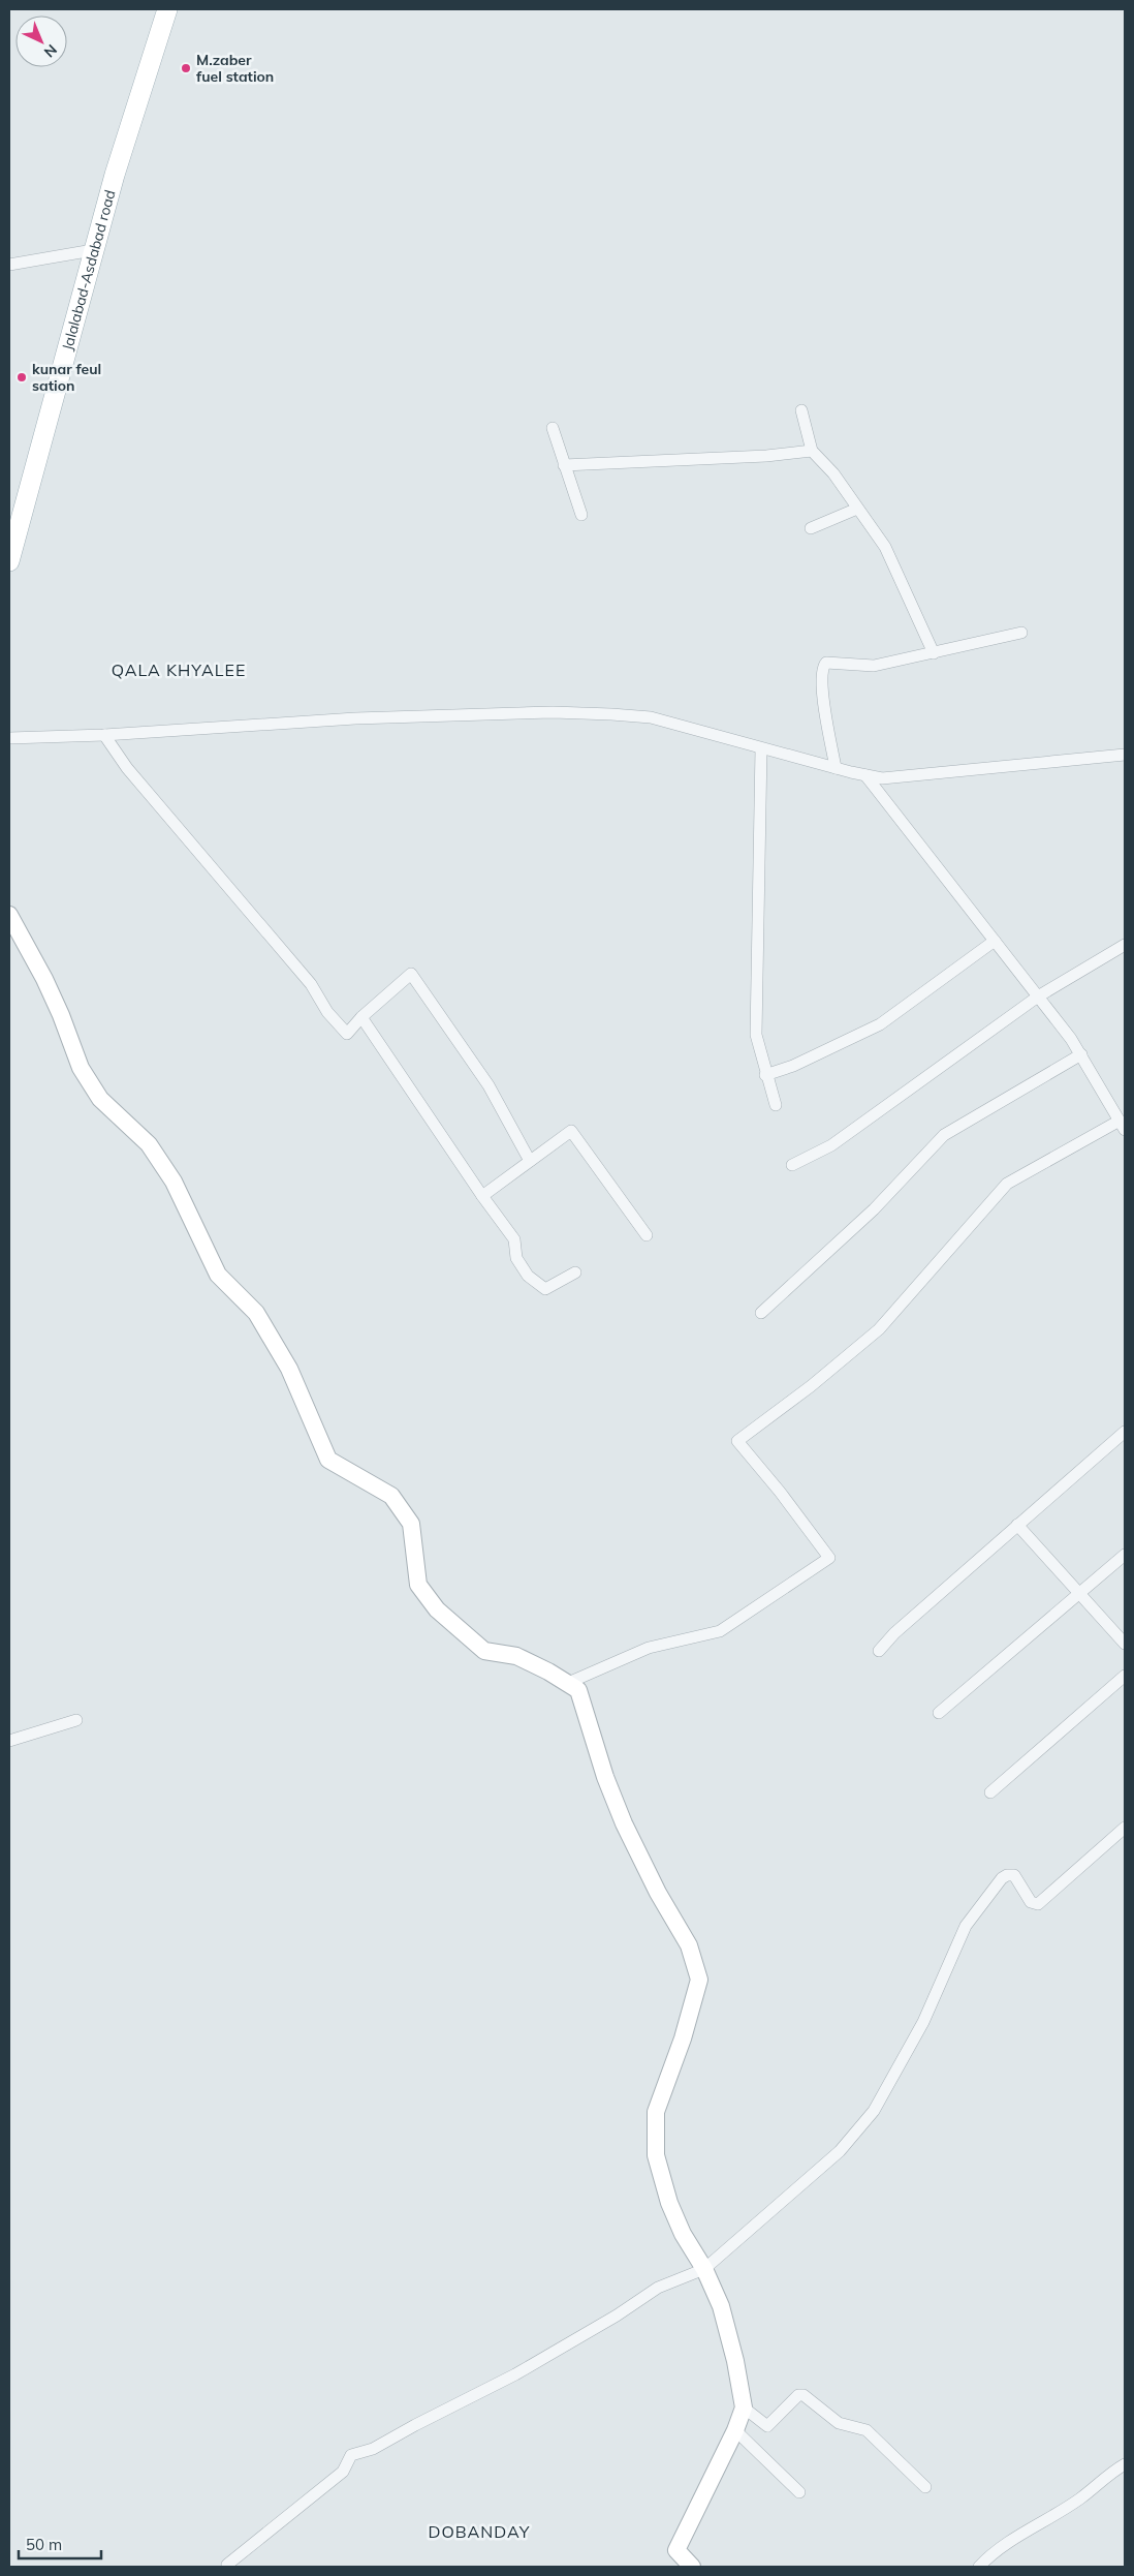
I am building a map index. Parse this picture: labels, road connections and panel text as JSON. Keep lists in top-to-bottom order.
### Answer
{
  "streets": {
    "main road": ["Jalalabad-Asdabad road"]
  },
  "districts": ["QALA KHYALEE", "DOBANDAY"],
  "places": ["M.zaber fuel station", "kunar feul sation"],
  "scale_bar": "50 m",
  "north": "bottom right"
}
